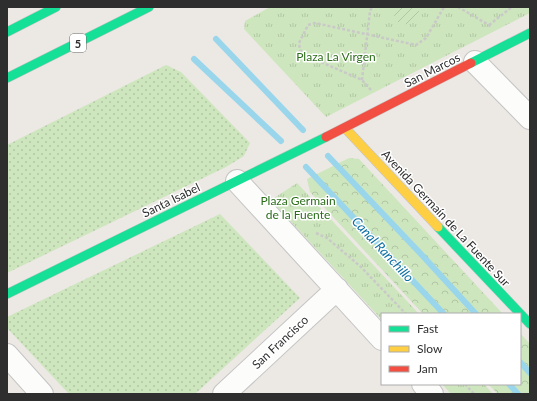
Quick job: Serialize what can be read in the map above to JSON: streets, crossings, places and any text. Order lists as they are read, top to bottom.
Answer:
{
  "streets": {
    "main road": [
      "5",
      "San Marcos",
      "Santa Isabel",
      "Avenida Germaín de La Fuente Sur"
    ],
    "street": ["San Francisco"]
  },
  "crossings": [
    ["San Marcos", "Santa Isabel"],
    ["San Marcos", "Avenida Germaín de La Fuente Sur"],
    ["Santa Isabel", "Avenida Germaín de La Fuente Sur"]
  ],
  "water": ["Canal Ranchillo"],
  "parks": ["Plaza La Virgen", "Plaza Germain de la Fuente"],
  "legend": ["Fast", "Slow", "Jam"]
}
